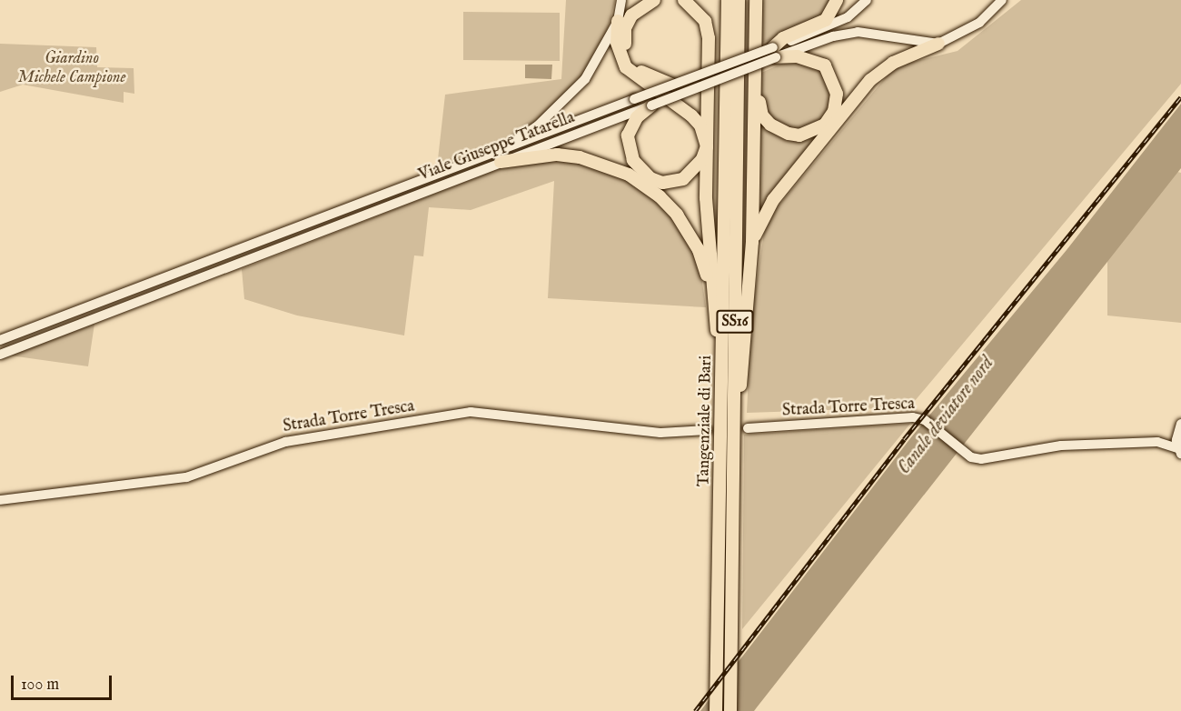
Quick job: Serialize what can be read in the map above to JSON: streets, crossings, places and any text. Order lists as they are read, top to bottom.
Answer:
{
  "streets": {
    "highway": ["SS16", "Tangenziale di Bari"],
    "main road": ["Viale Giuseppe Tatarella", "Strada Torre Tresca"]
  },
  "crossings": [
    ["SS16", "Tangenziale di Bari"]
  ],
  "water": ["Canale deviatore nord"],
  "parks": ["Giardino Michele Campione"],
  "scale_bar": "100 m"
}
